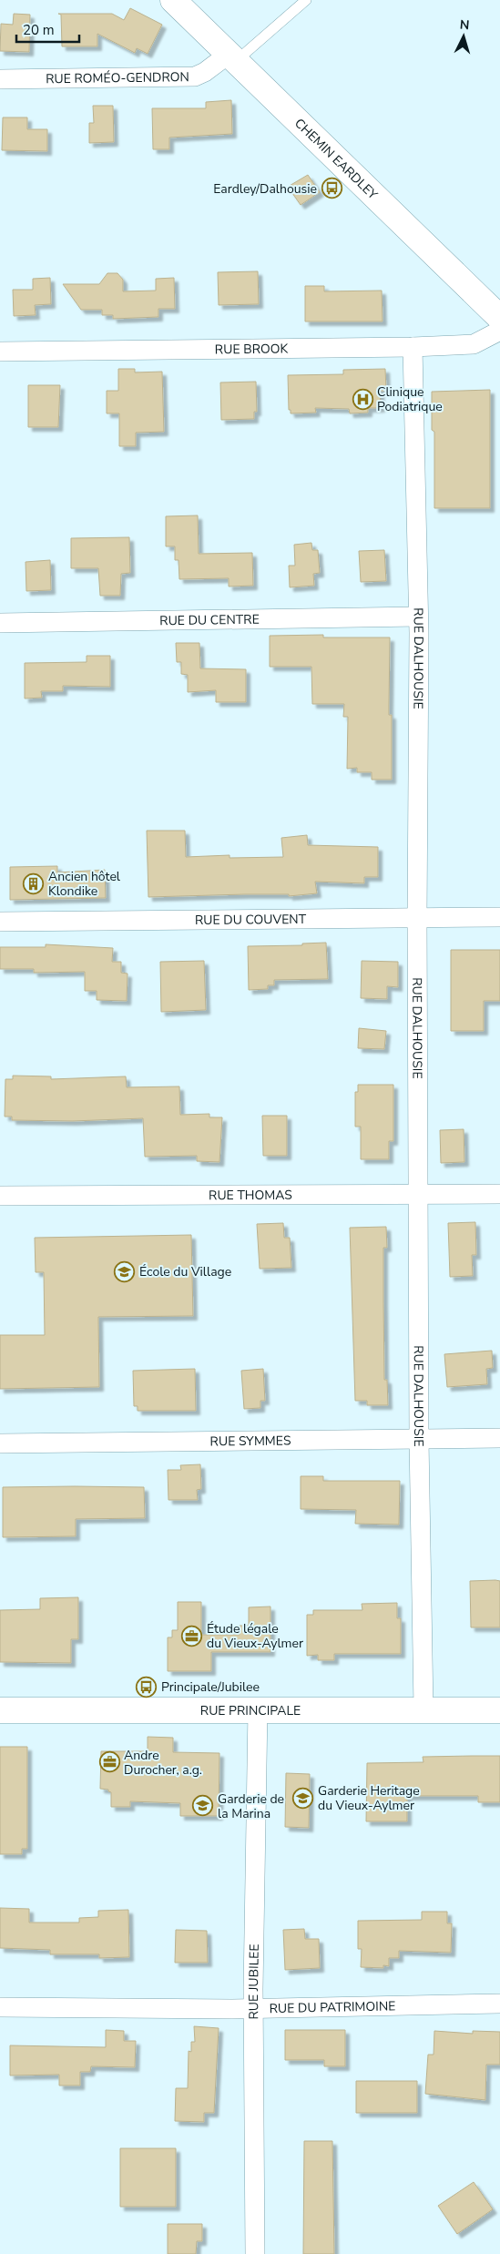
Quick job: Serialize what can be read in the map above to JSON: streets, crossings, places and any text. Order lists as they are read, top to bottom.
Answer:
{
  "streets": {
    "street": [
      "RUE ROMÉO-GENDRON",
      "CHEMIN EARDLEY",
      "RUE BROOK",
      "RUE DU CENTRE",
      "RUE DALHOUSIE",
      "RUE DU COUVENT",
      "RUE THOMAS",
      "RUE SYMMES",
      "RUE PRINCIPALE",
      "RUE JUBILEE",
      "RUE DU PATRIMOINE"
    ]
  },
  "crossings": [
    ["RUE ROMÉO-GENDRON", "CHEMIN EARDLEY"],
    ["RUE BROOK", "RUE DALHOUSIE"],
    ["RUE DU CENTRE", "RUE DALHOUSIE"],
    ["RUE DALHOUSIE", "RUE DU COUVENT"],
    ["RUE DALHOUSIE", "RUE THOMAS"],
    ["RUE DALHOUSIE", "RUE SYMMES"],
    ["RUE DALHOUSIE", "RUE PRINCIPALE"],
    ["RUE PRINCIPALE", "RUE JUBILEE"],
    ["RUE JUBILEE", "RUE DU PATRIMOINE"]
  ],
  "places": {
    "bus stop": ["Eardley/Dalhousie", "Principale/Jubilee"],
    "hospital": ["Clinique Podiatrique"],
    "building": ["Ancien hôtel Klondike"],
    "school or university": ["École du Village", "Garderie Heritage du Vieux-Aylmer", "Garderie de la Marina"],
    "office": ["Étude légale du Vieux-Aylmer", "Andre Durocher, a.g."]
  },
  "scale_bar": "20 m",
  "north": "top"
}
